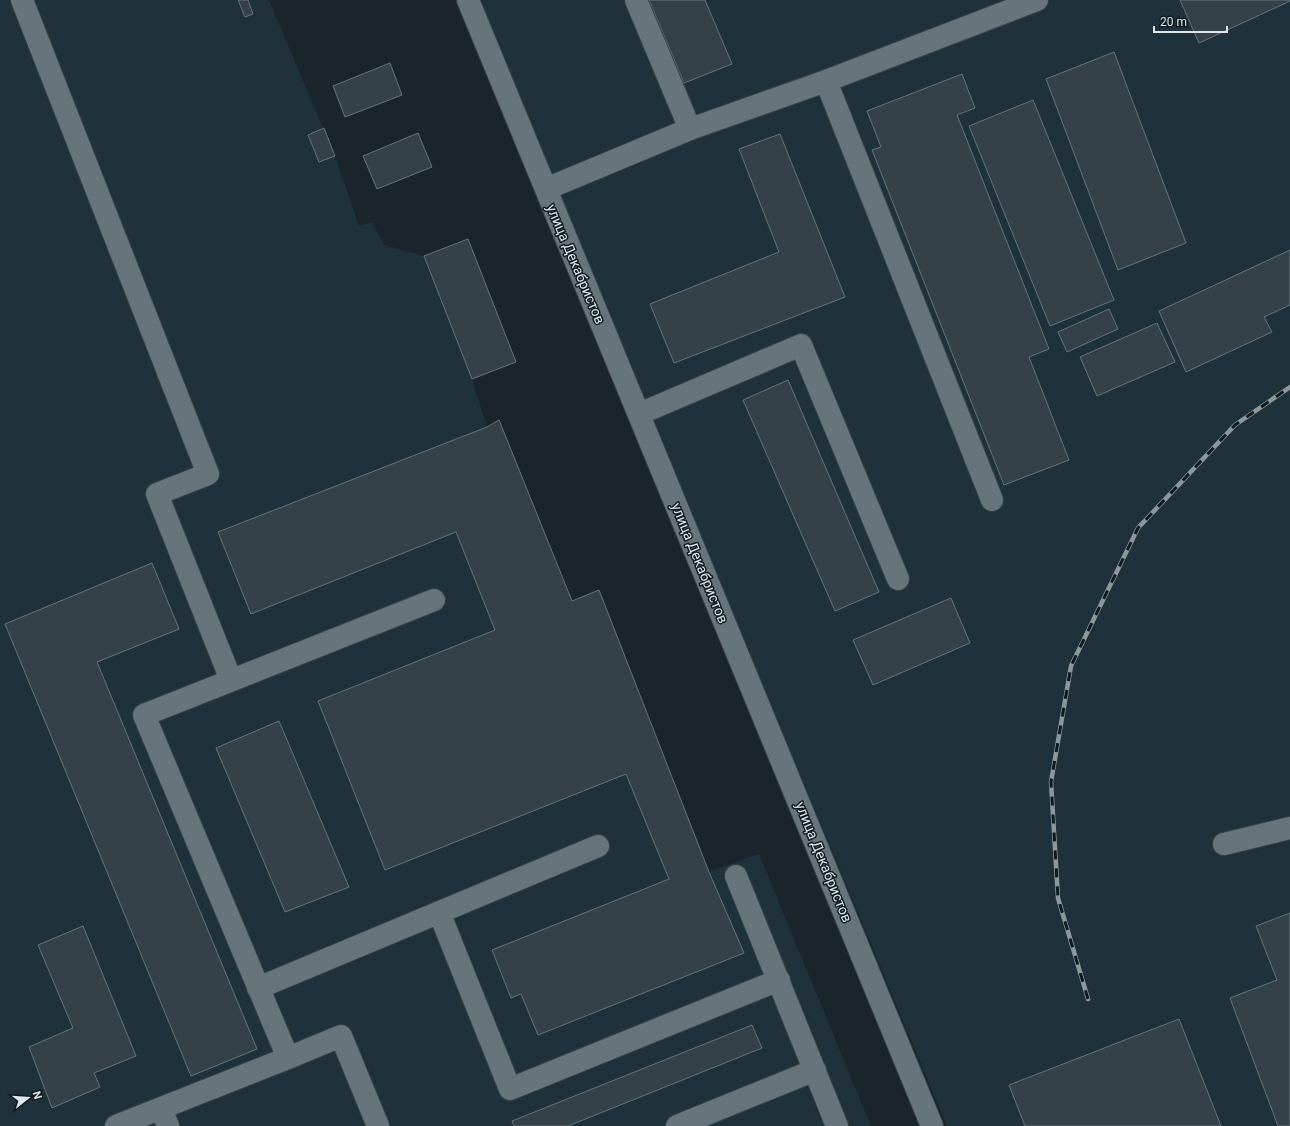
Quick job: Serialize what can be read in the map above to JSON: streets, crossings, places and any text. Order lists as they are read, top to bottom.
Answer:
{
  "streets": {
    "street": ["улица Декабристов"]
  },
  "scale_bar": "20 m",
  "north": "right"
}
